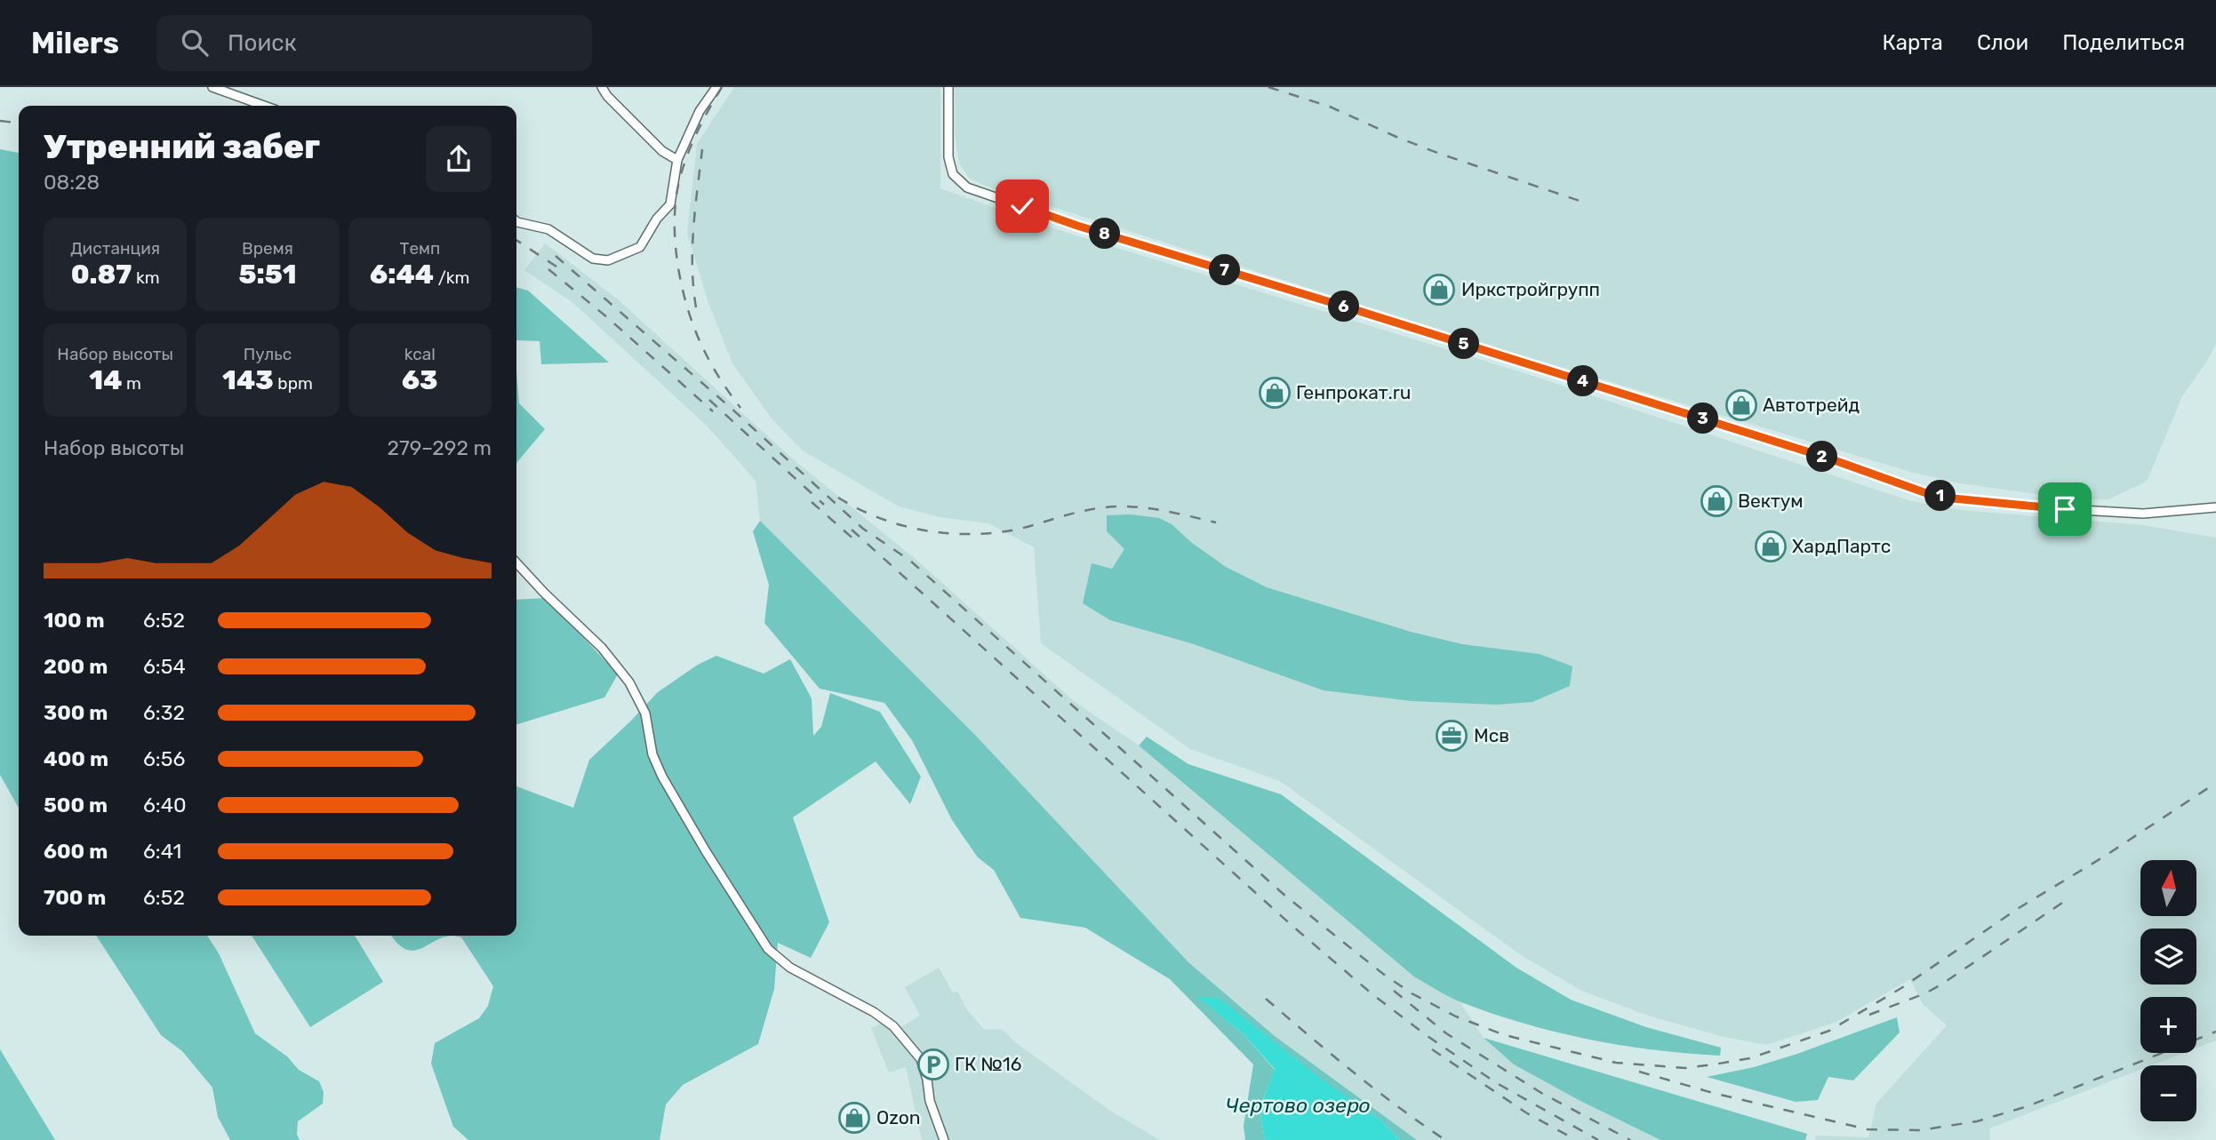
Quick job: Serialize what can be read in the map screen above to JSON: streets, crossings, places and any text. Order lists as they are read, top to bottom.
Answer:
{
  "water": ["Чертово озеро"],
  "places": {
    "shop": [
      "Иркстройгрупп",
      "Генпрокат.ru",
      "Автотрейд",
      "Вектум",
      "ХардПартс",
      "Ozon"
    ],
    "office": ["Мсв"],
    "parking": ["ГК №16"]
  },
  "north": "top",
  "page": {
    "header": "Milers",
    "search": "Поиск",
    "nav": ["Карта", "Слои", "Поделиться"],
    "heading": ["Утренний забег", "08:28"],
    "stats": [
      ["Дистанция", "0.87 km"],
      ["Время", "5:51"],
      ["Темп", "6:44 /km"],
      ["Набор высоты", "14 m"],
      ["Пульс", "143 bpm"],
      ["kcal", "63"]
    ],
    "pins": [
      "8",
      "7",
      "6",
      "5",
      "4",
      "3",
      "2",
      "1"
    ],
    "chart": ["Набор высоты", "279–292 m"],
    "list": [
      {
        "name": "100 m",
        "note": "6:52"
      },
      {
        "name": "200 m",
        "note": "6:54"
      },
      {
        "name": "300 m",
        "note": "6:32"
      },
      {
        "name": "400 m",
        "note": "6:56"
      },
      {
        "name": "500 m",
        "note": "6:40"
      },
      {
        "name": "600 m",
        "note": "6:41"
      },
      {
        "name": "700 m",
        "note": "6:52"
      }
    ],
    "map_buttons": ["+", "−"]
  }
}
